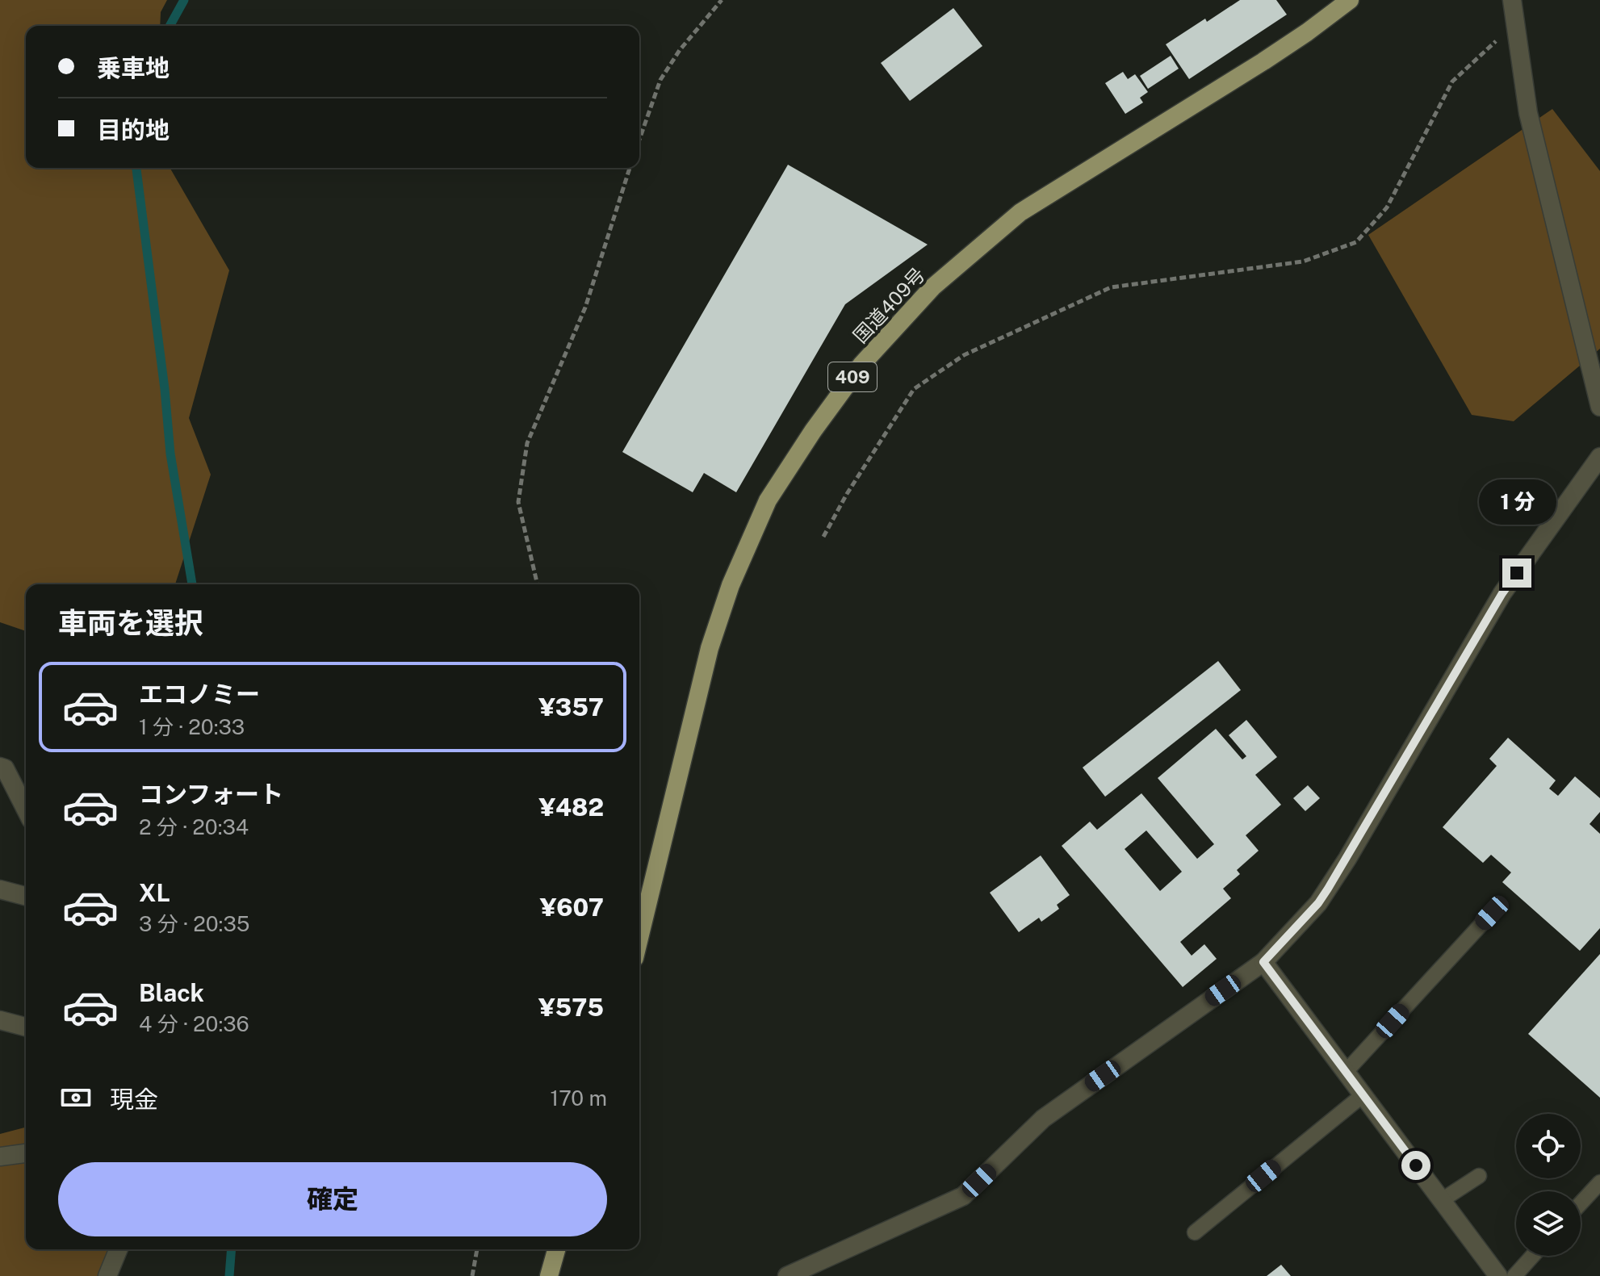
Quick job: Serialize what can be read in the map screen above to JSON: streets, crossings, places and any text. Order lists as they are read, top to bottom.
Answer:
{
  "streets": {
    "highway": ["国道409号", "409"]
  },
  "page": {
    "banner": ["乗車地", "目的地"],
    "bubble": "1 分",
    "heading": "車両を選択",
    "list": [
      {
        "name": "エコノミー",
        "note": "1 分 · 20:33",
        "value": "¥357"
      },
      {
        "name": "コンフォート",
        "note": "2 分 · 20:34",
        "value": "¥482"
      },
      {
        "name": "XL",
        "note": "3 分 · 20:35",
        "value": "¥607"
      },
      {
        "name": "Black",
        "note": "4 分 · 20:36",
        "value": "¥575"
      }
    ],
    "pay": ["現金", "170 m"],
    "buttons": "確定"
  }
}
